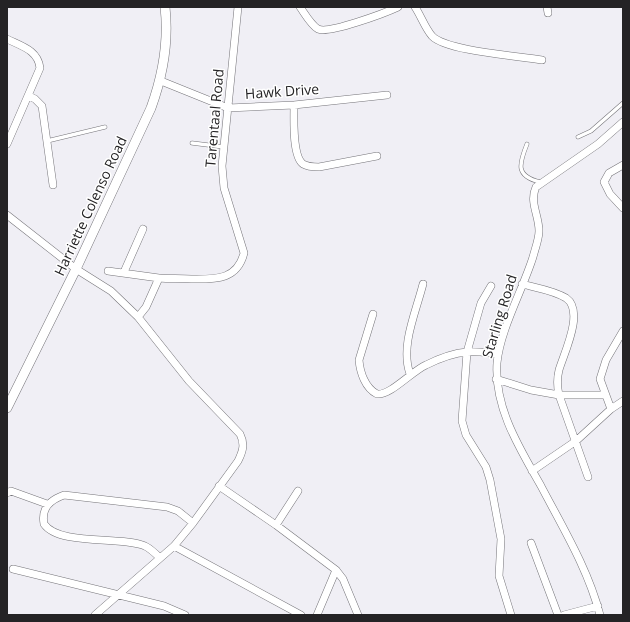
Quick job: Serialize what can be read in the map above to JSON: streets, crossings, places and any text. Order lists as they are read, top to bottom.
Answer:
{
  "streets": {
    "street": [
      "Hawk Drive",
      "Tarentaal Road",
      "Harriette Colenso Road",
      "Starling Road"
    ]
  },
  "crossings": [
    ["Hawk Drive", "Tarentaal Road"],
    ["Hawk Drive", "Harriette Colenso Road"]
  ]
}
